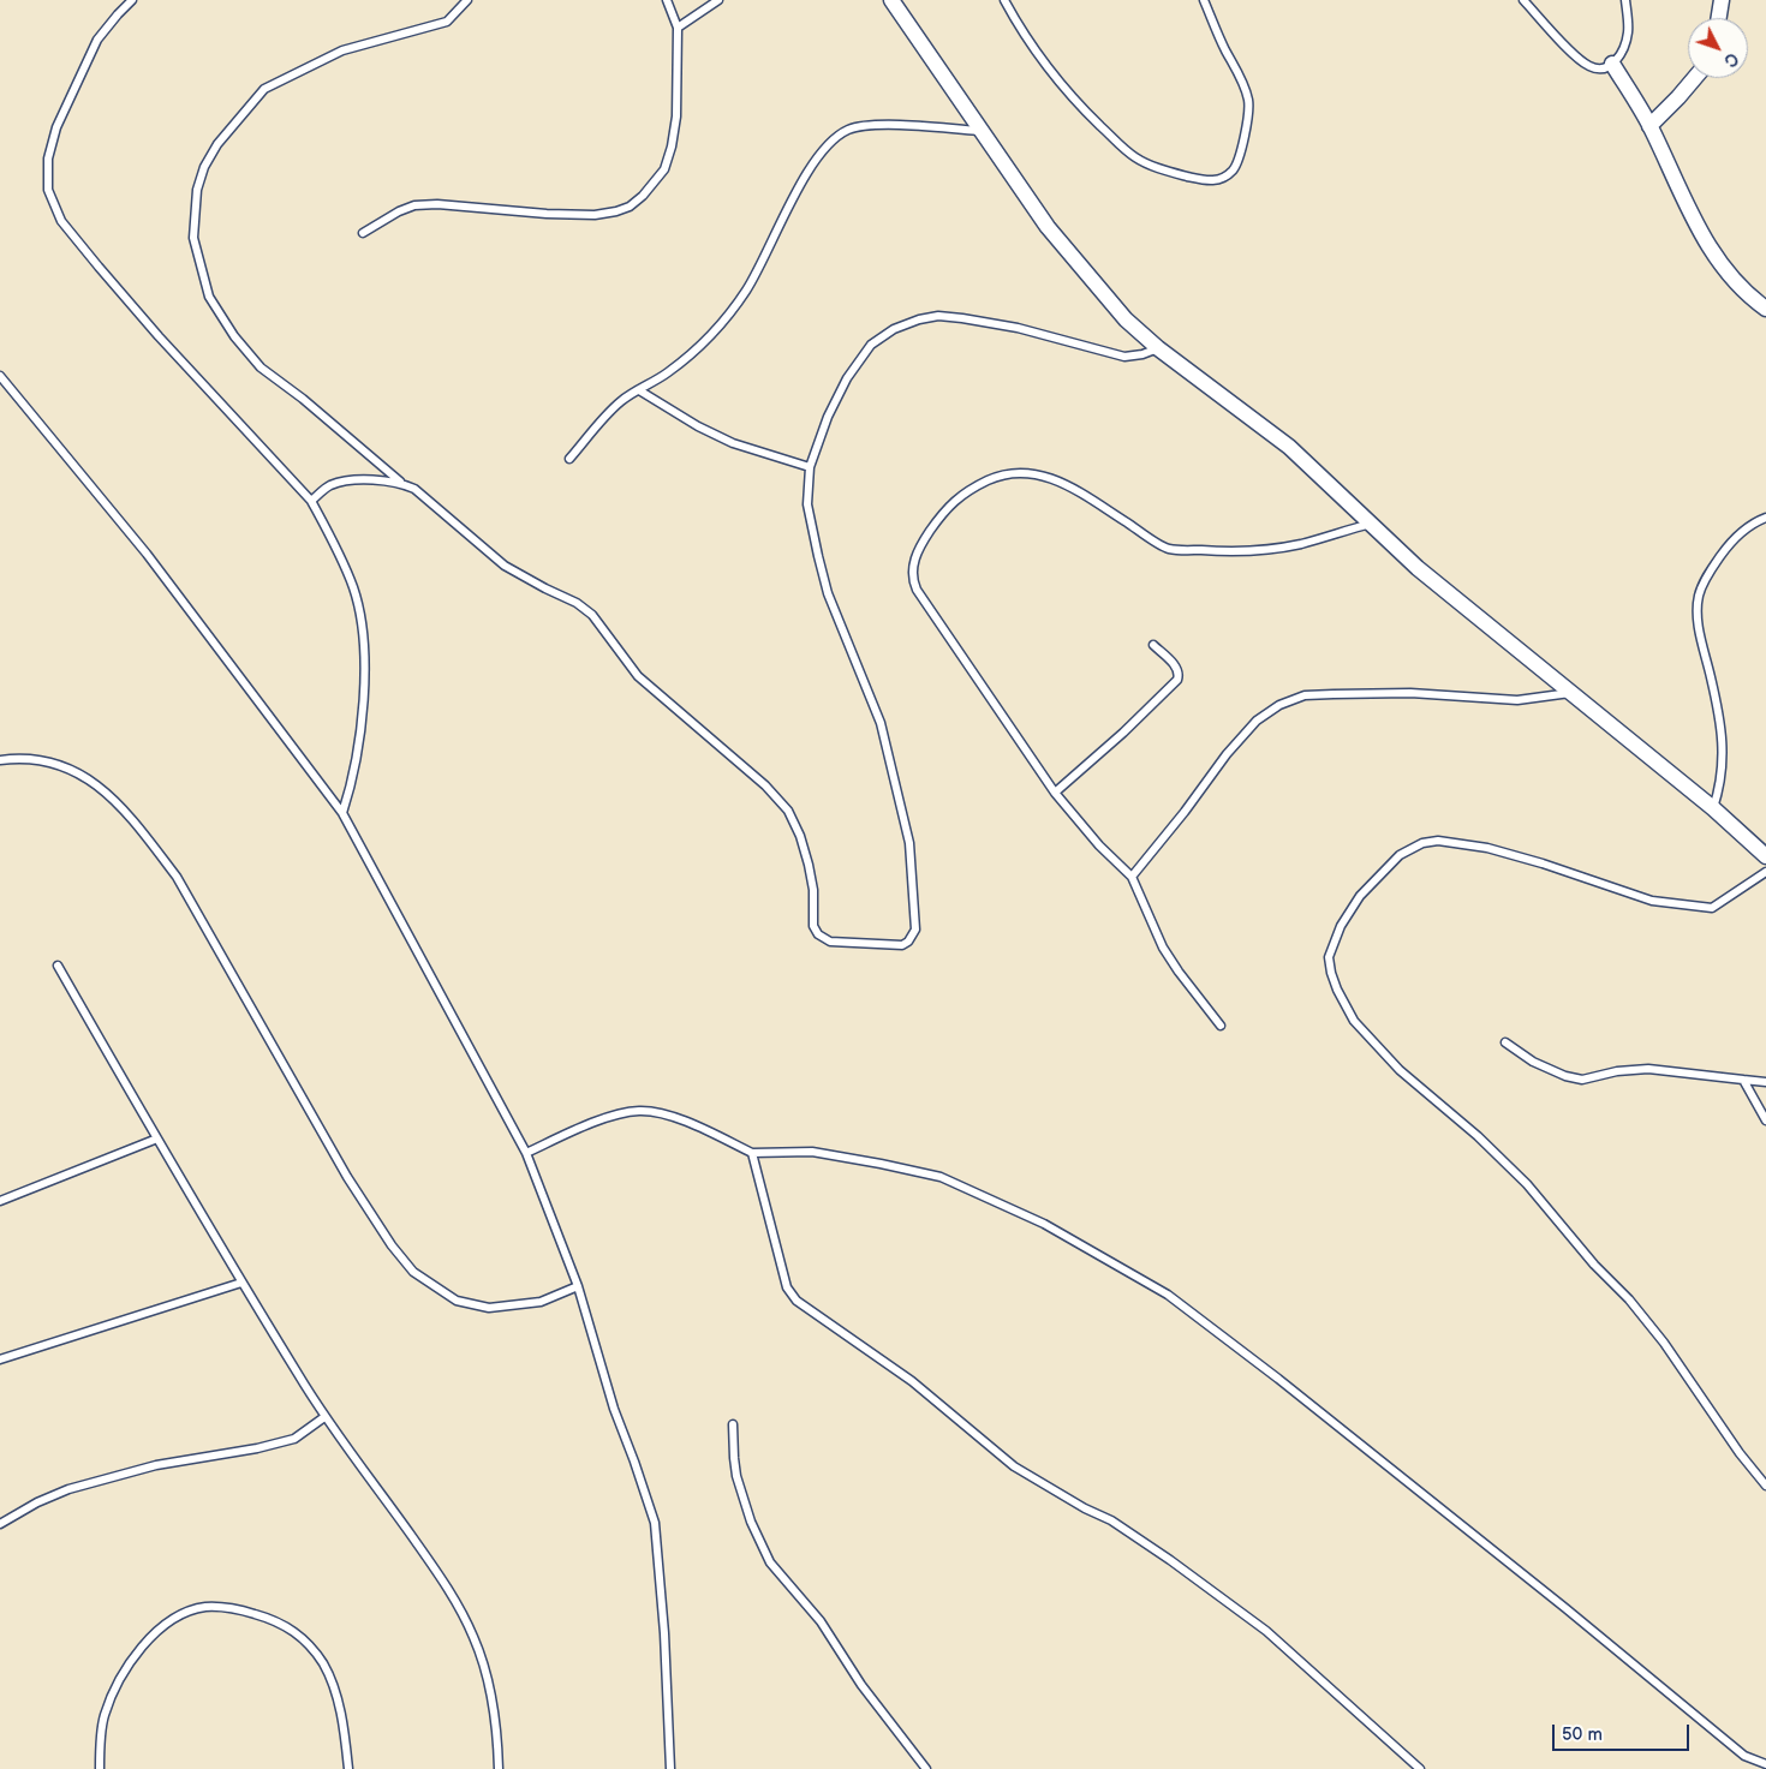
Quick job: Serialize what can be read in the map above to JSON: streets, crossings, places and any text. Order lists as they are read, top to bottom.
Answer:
{
  "scale_bar": "50 m",
  "north": "bottom right"
}
